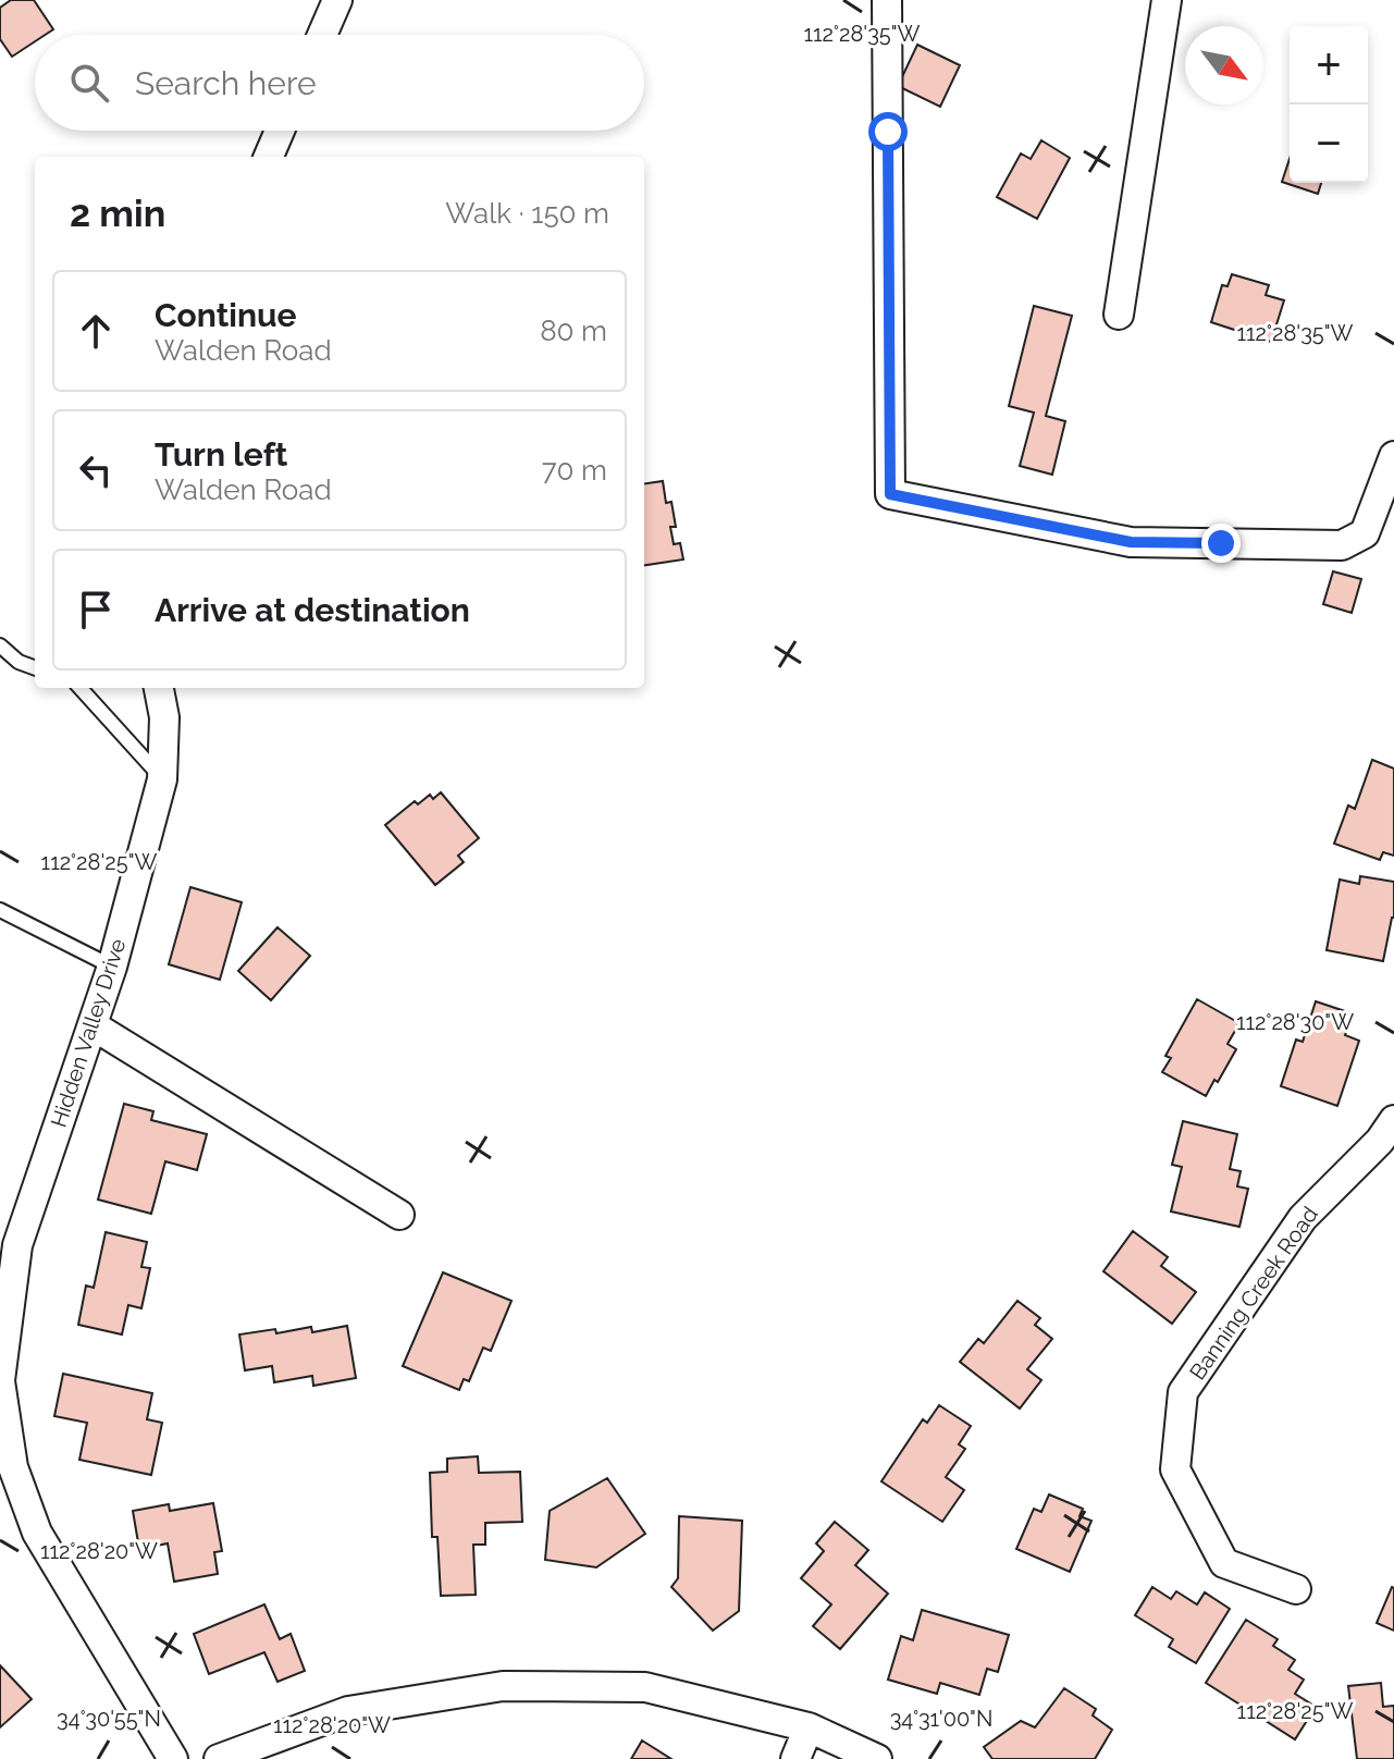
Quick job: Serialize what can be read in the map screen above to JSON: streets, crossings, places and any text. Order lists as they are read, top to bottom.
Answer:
{
  "streets": {
    "street": ["Hidden Valley Drive", "Banning Creek Road"]
  },
  "north": "bottom right",
  "page": {
    "map_buttons": ["+", "−"],
    "search": "Search here",
    "heading": ["2 min", "Walk · 150 m"],
    "list": [
      ["Continue", "Walden Road", "80 m"],
      ["Turn left", "Walden Road", "70 m"],
      "Arrive at destination"
    ]
  },
  "coordinates": [
    "112°28'35\"W",
    "112°28'25\"W",
    "112°28'30\"W",
    "112°28'20\"W",
    "34°30'55\"N",
    "34°31'00\"N"
  ]
}
